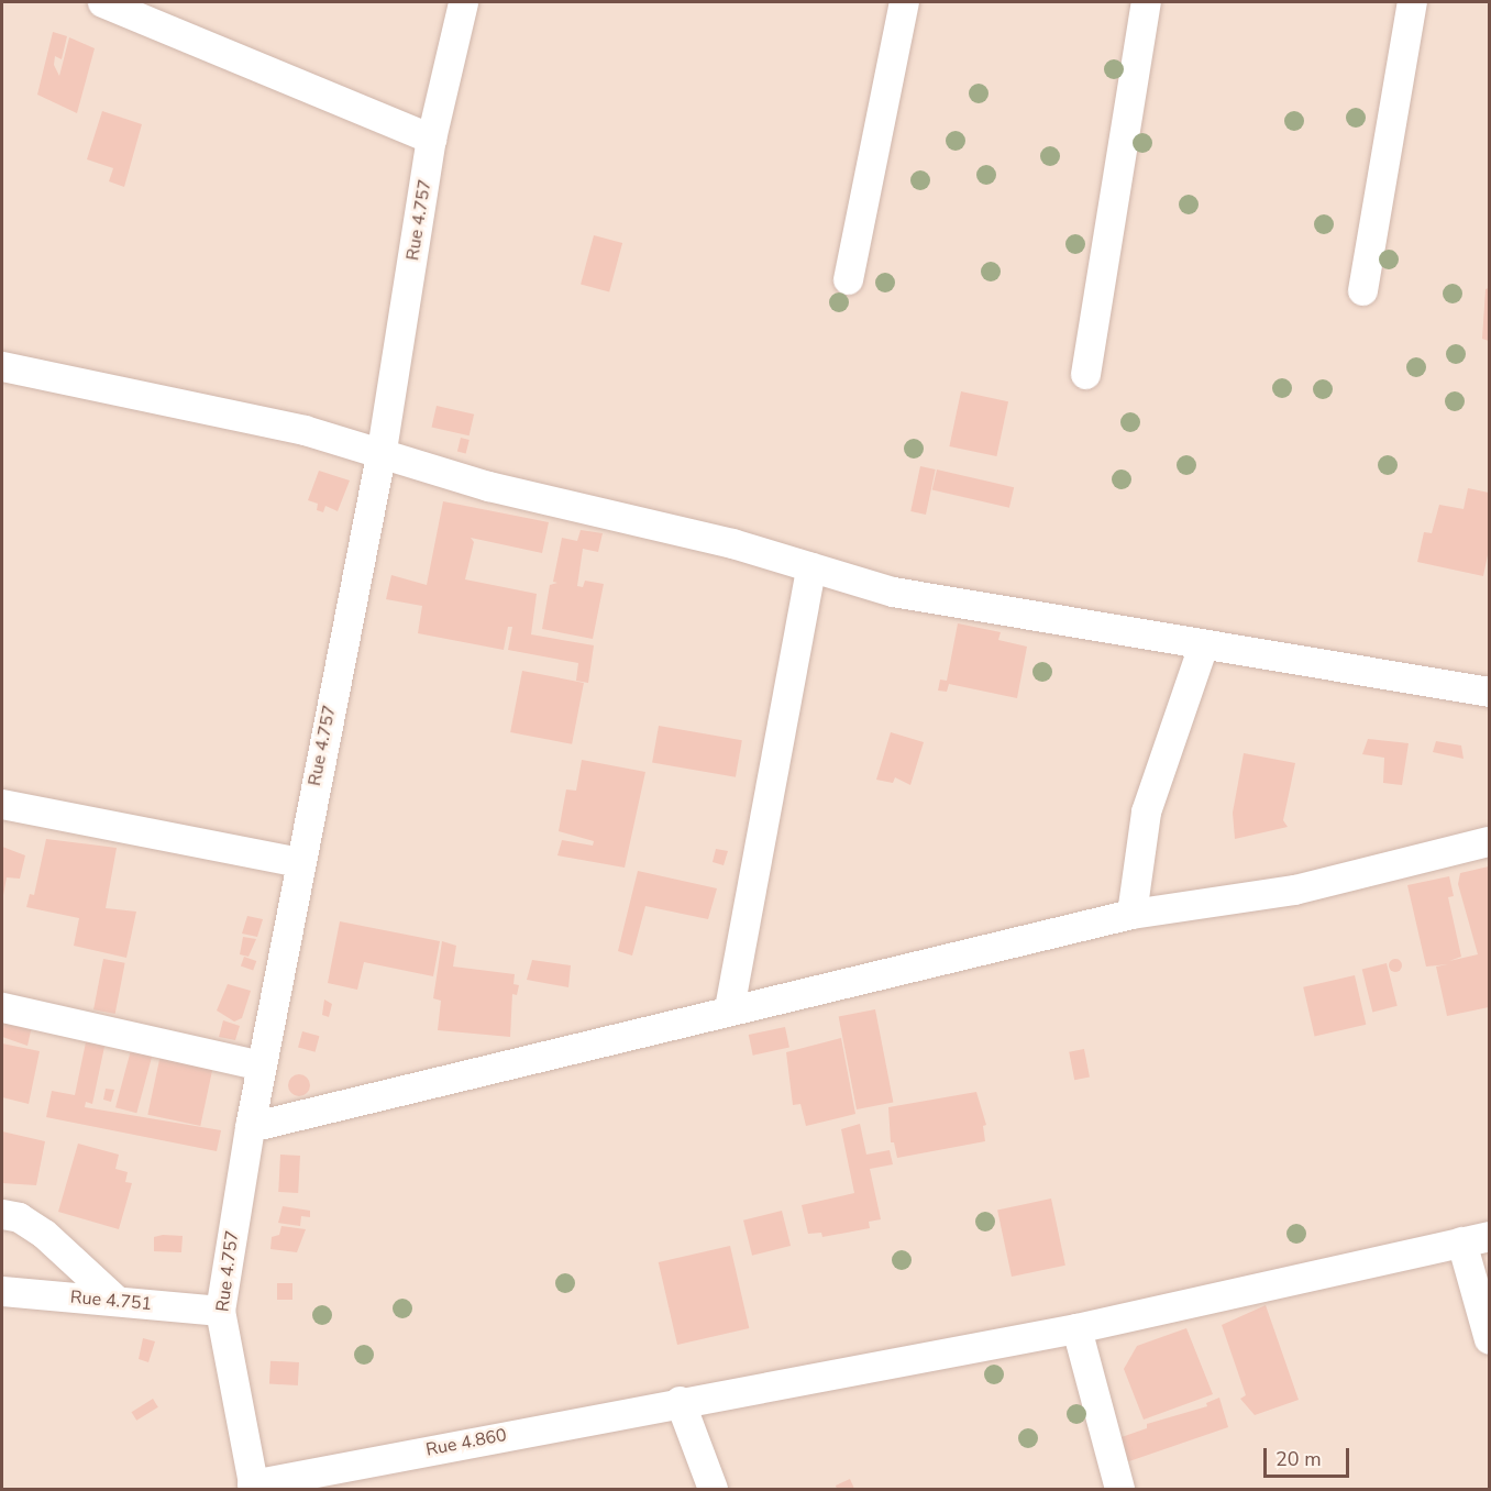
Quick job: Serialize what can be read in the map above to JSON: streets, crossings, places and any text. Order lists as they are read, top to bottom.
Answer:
{
  "streets": {
    "street": ["Rue 4.757", "Rue 4.751", "Rue 4.860"]
  },
  "crossings": [
    ["Rue 4.757", "Rue 4.751"],
    ["Rue 4.757", "Rue 4.860"]
  ],
  "scale_bar": "20 m"
}
